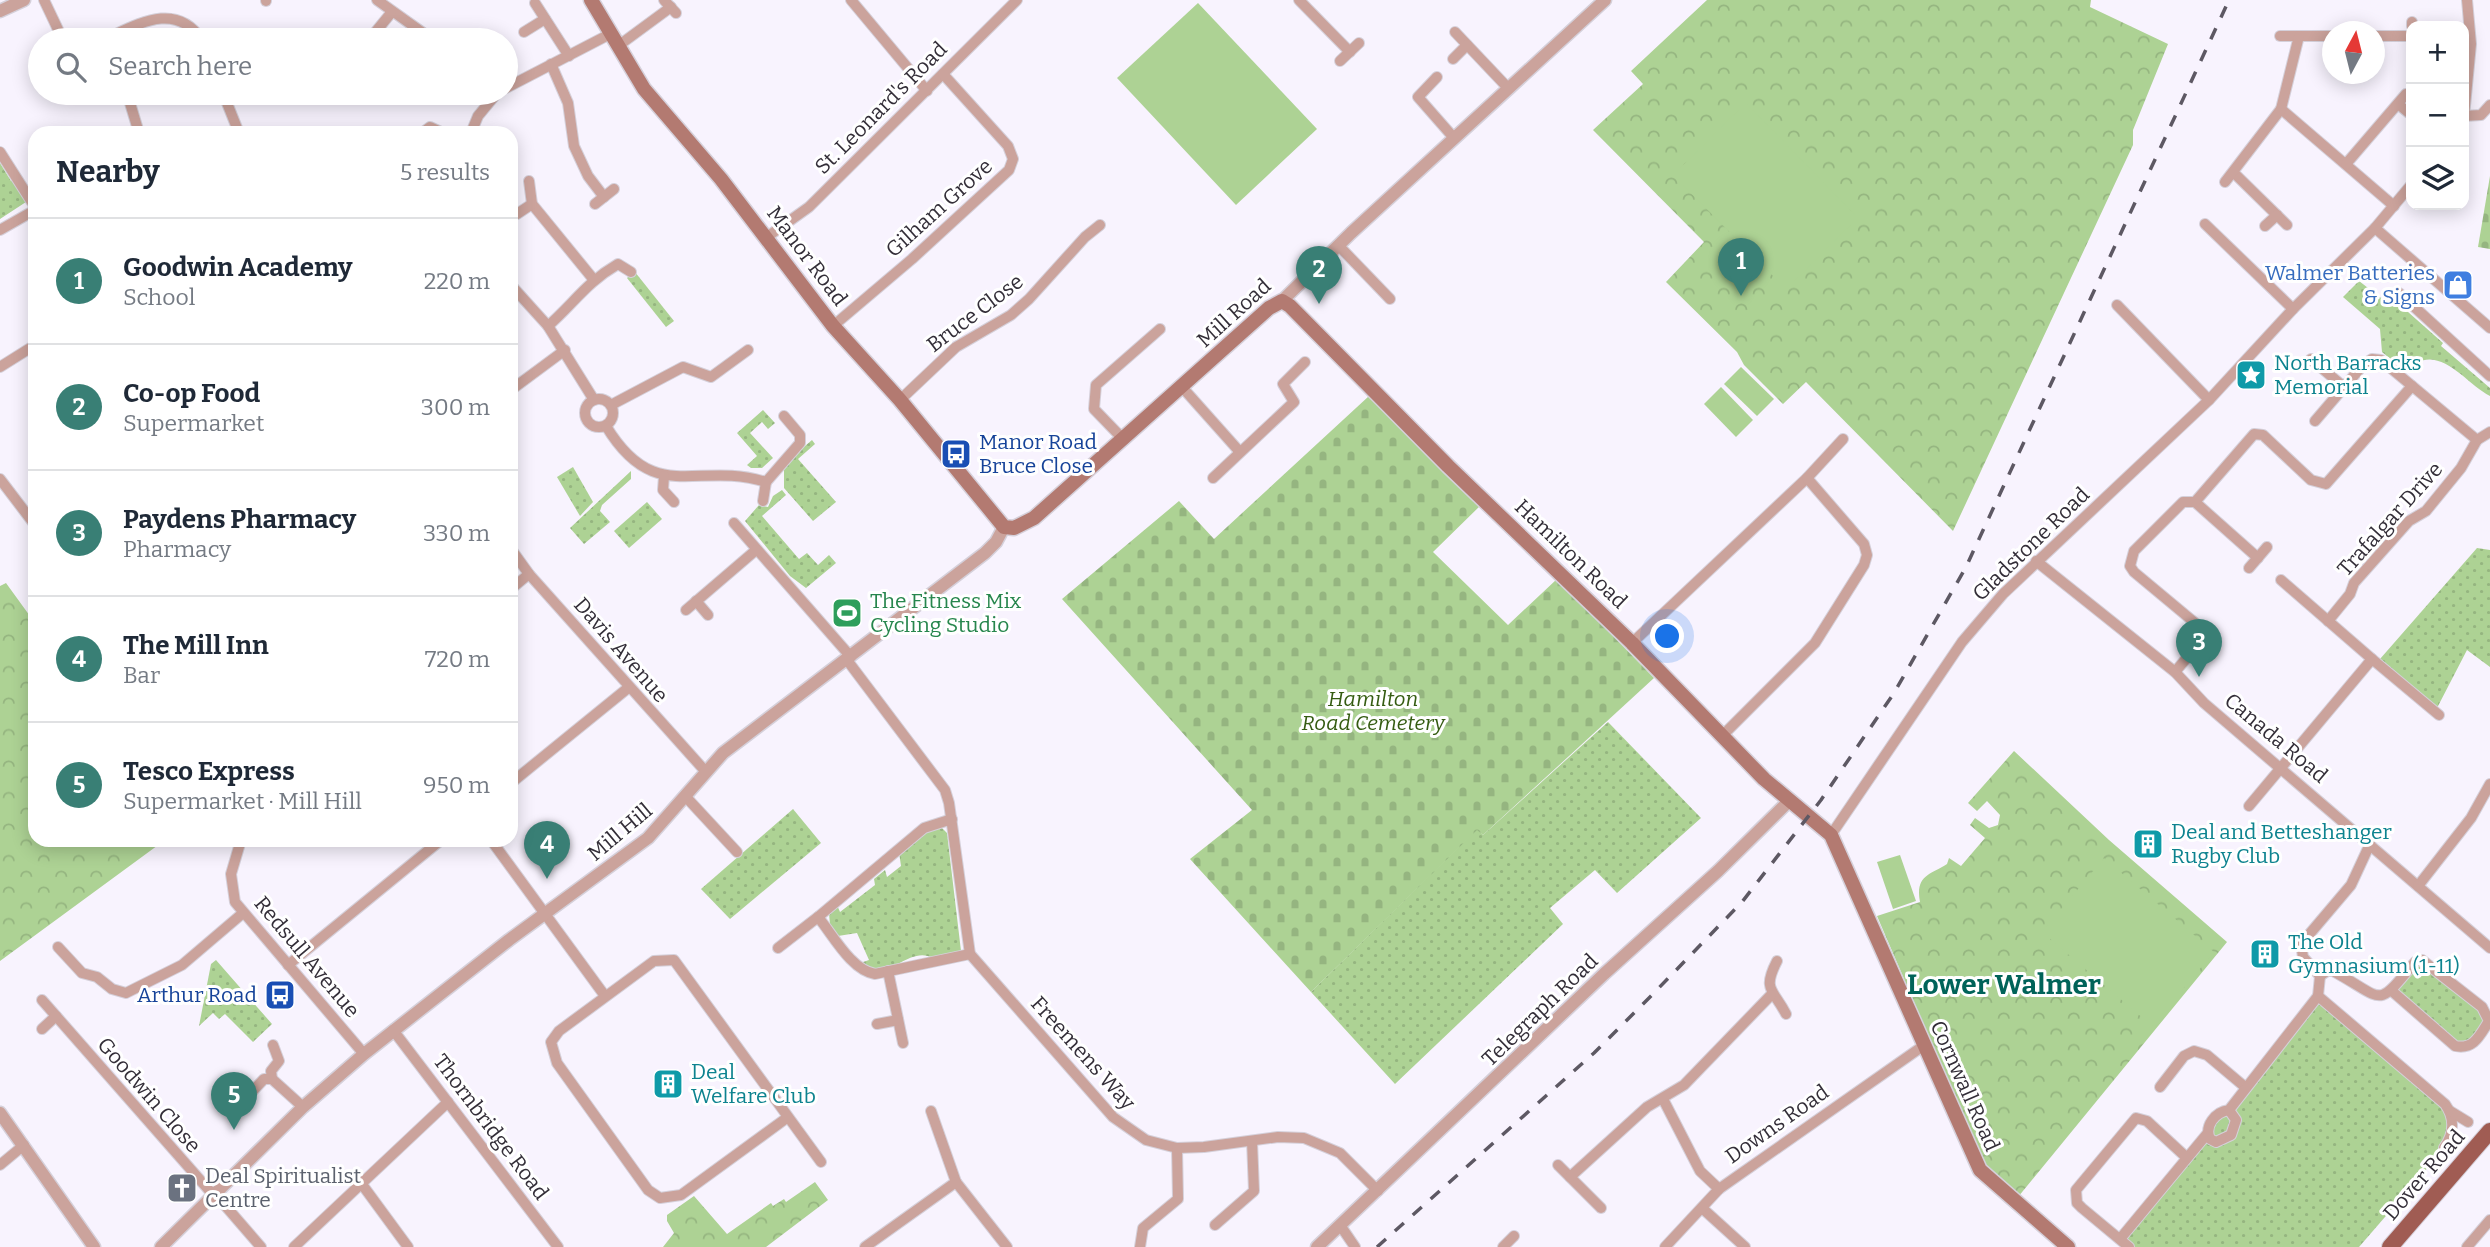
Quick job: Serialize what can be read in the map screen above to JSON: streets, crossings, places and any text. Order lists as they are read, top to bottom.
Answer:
{
  "streets": {
    "main road": [
      "Manor Road",
      "Mill Road",
      "Hamilton Road",
      "Cornwall Road",
      "Dover Road"
    ],
    "street": [
      "St. Leonard's Road",
      "Gilham Grove",
      "Bruce Close",
      "Trafalgar Drive",
      "Gladstone Road",
      "Davis Avenue",
      "Canada Road",
      "Mill Hill",
      "Redsull Avenue",
      "Telegraph Road",
      "Freemens Way",
      "Goodwin Close",
      "Downs Road",
      "Thornbridge Road"
    ]
  },
  "crossings": [
    ["St. Leonard's Road", "Gilham Grove"],
    ["St. Leonard's Road", "Manor Road"],
    ["Gilham Grove", "Manor Road"],
    ["Manor Road", "Bruce Close"],
    ["Manor Road", "Mill Road"],
    ["Manor Road", "Mill Hill"],
    ["Mill Road", "Hamilton Road"],
    ["Mill Road", "Mill Hill"],
    ["Gladstone Road", "Hamilton Road"],
    ["Gladstone Road", "Canada Road"],
    ["Gladstone Road", "Cornwall Road"],
    ["Hamilton Road", "Telegraph Road"],
    ["Hamilton Road", "Cornwall Road"],
    ["Davis Avenue", "Mill Hill"],
    ["Mill Hill", "Redsull Avenue"],
    ["Mill Hill", "Goodwin Close"],
    ["Mill Hill", "Thornbridge Road"],
    ["Telegraph Road", "Freemens Way"],
    ["Cornwall Road", "Downs Road"]
  ],
  "districts": ["Lower Walmer"],
  "parks": ["Hamilton Road Cemetery"],
  "places": {
    "shop": ["Walmer Batteries & Signs"],
    "place": ["North Barracks Memorial"],
    "bus stop": ["Manor Road Bruce Close", "Arthur Road"],
    "sports": ["The Fitness Mix Cycling Studio"],
    "building": ["Deal and Betteshanger Rugby Club", "The Old Gymnasium (1-11)", "Deal Welfare Club"],
    "church": ["Deal Spiritualist Centre"]
  },
  "north": "top",
  "page": {
    "map_buttons": ["+", "−"],
    "search": "Search here",
    "heading": ["Nearby", "5 results"],
    "list": [
      {
        "mark": "1",
        "name": "Goodwin Academy",
        "note": "School",
        "value": "220 m"
      },
      {
        "mark": "2",
        "name": "Co-op Food",
        "note": "Supermarket",
        "value": "300 m"
      },
      {
        "mark": "3",
        "name": "Paydens Pharmacy",
        "note": "Pharmacy",
        "value": "330 m"
      },
      {
        "mark": "4",
        "name": "The Mill Inn",
        "note": "Bar",
        "value": "720 m"
      },
      {
        "mark": "5",
        "name": "Tesco Express",
        "note": "Supermarket · Mill Hill",
        "value": "950 m"
      }
    ],
    "pins": [
      "1",
      "2",
      "3",
      "4",
      "5"
    ]
  }
}
